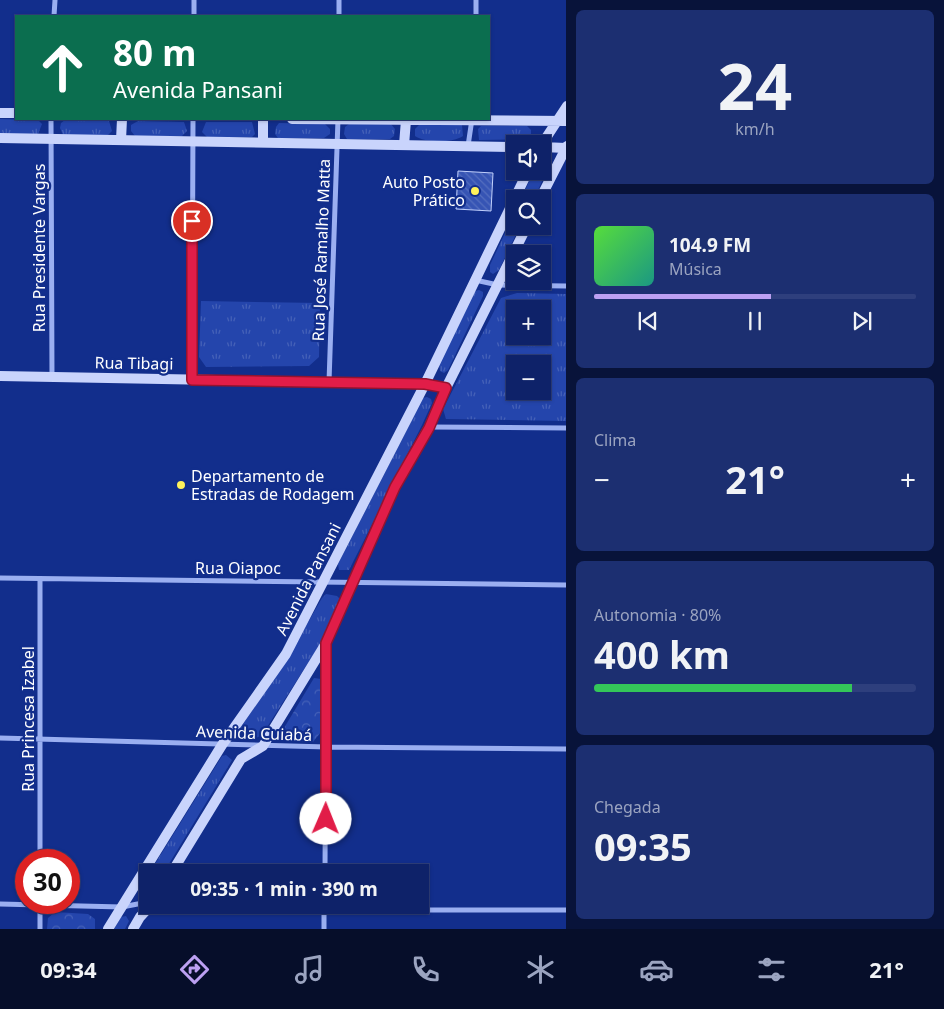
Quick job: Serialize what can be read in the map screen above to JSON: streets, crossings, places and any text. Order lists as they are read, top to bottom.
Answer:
{
  "streets": {
    "main road": ["Rua Tibagi", "Avenida Pansani"],
    "street": [
      "Rua Presidente Vargas",
      "Rua José Ramalho Matta",
      "Rua Oiapoc",
      "Rua Princesa Izabel",
      "Avenida Cuiabá"
    ]
  },
  "crossings": [
    ["Rua Presidente Vargas", "Rua Tibagi"],
    ["Rua José Ramalho Matta", "Rua Tibagi"],
    ["Rua Tibagi", "Avenida Pansani"],
    ["Rua Oiapoc", "Avenida Pansani"],
    ["Rua Oiapoc", "Rua Princesa Izabel"],
    ["Avenida Pansani", "Avenida Cuiabá"],
    ["Rua Princesa Izabel", "Avenida Cuiabá"]
  ],
  "places": ["Auto Posto Prático", "Departamento de Estradas de Rodagem"],
  "page": {
    "tile": [
      ["24", "km/h"],
      "Clima",
      ["Autonomia · 80%", "400 km"],
      ["Chegada", "09:35"]
    ],
    "turn": ["80 m", "Avenida Pansani"],
    "map_buttons": ["+", "−"],
    "song": ["104.9 FM", "Música"],
    "heat": ["−", "21°", "+"],
    "limit": "30",
    "trip": "09:35 · 1 min · 390 m",
    "tabs": ["09:34", "21°"]
  }
}
